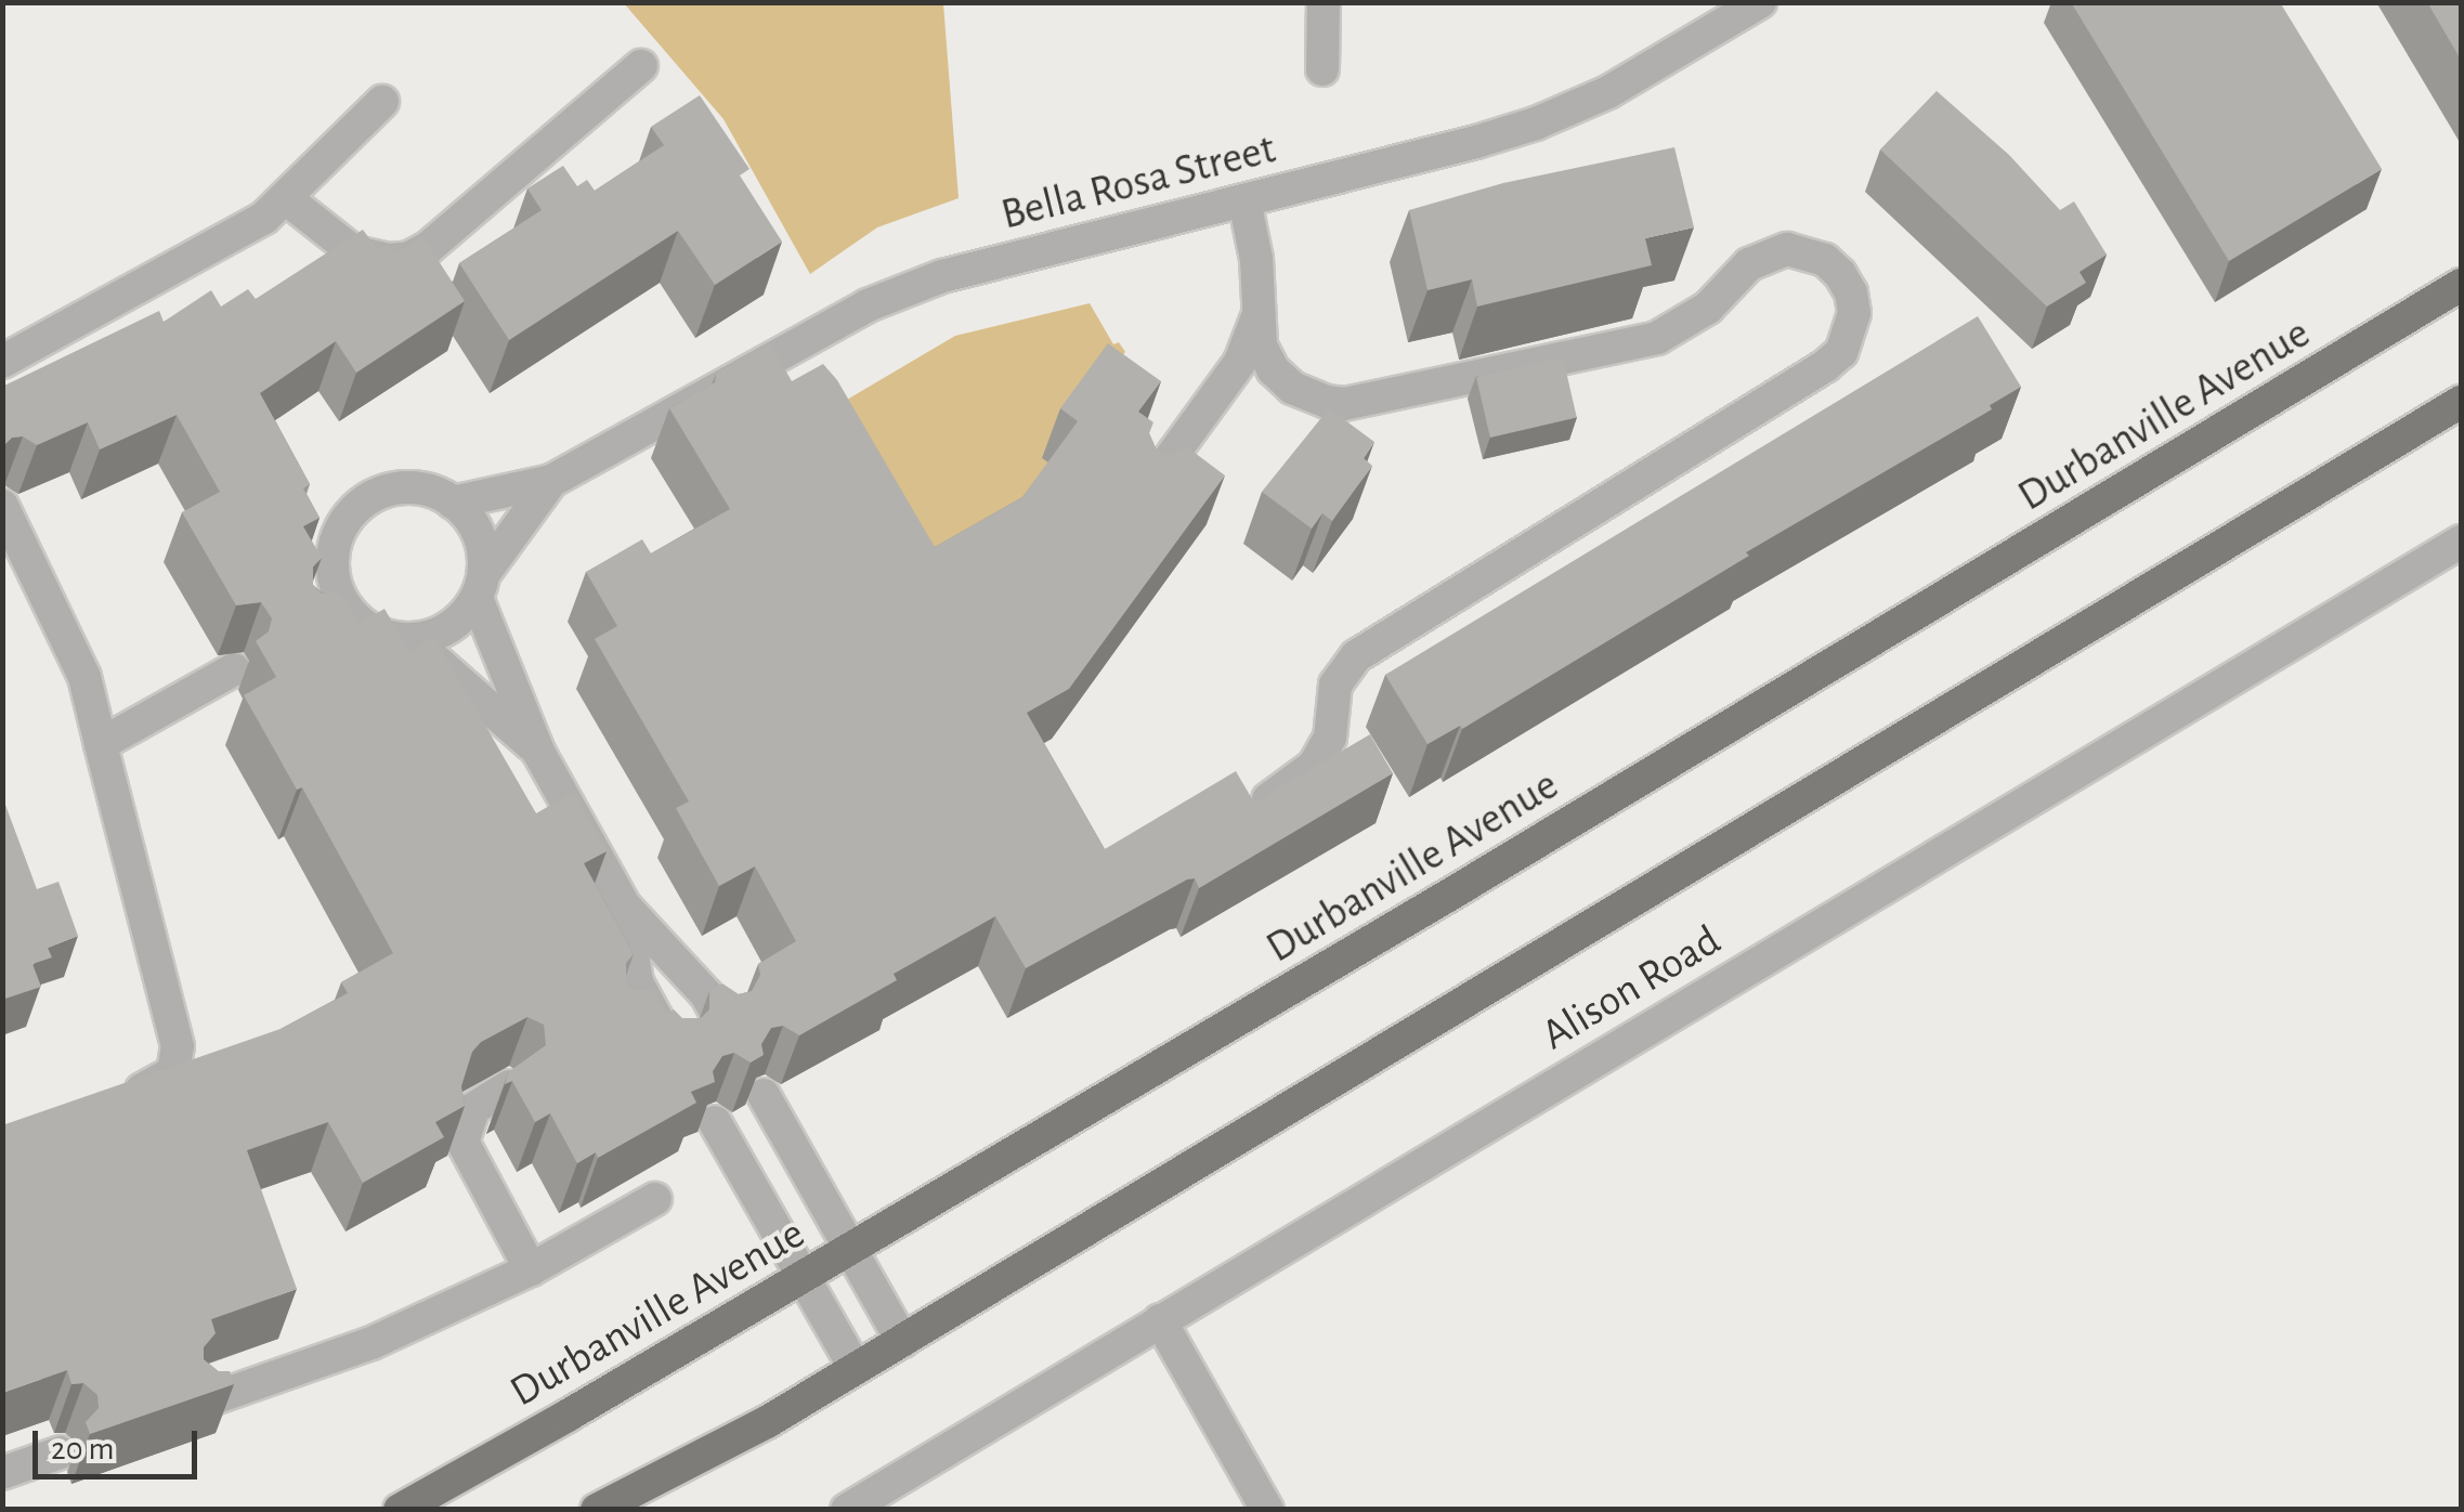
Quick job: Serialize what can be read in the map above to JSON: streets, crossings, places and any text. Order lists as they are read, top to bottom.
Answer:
{
  "streets": {
    "main road": ["Durbanville Avenue"],
    "street": ["Bella Rosa Street", "Alison Road"]
  },
  "scale_bar": "20 m"
}
